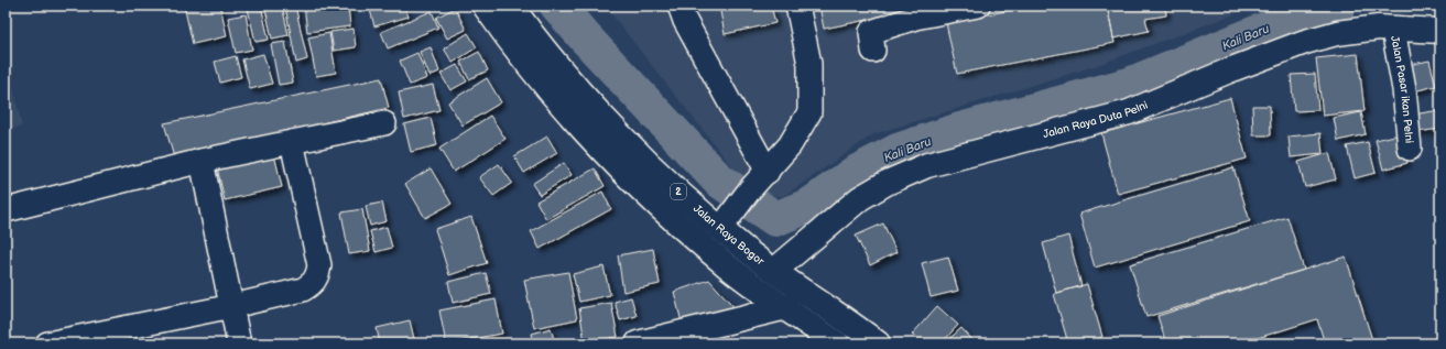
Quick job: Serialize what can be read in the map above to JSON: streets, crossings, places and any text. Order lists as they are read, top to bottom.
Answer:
{
  "streets": {
    "main road": ["Jalan Raya Duta Pelni", "2", "Jalan Raya Bogor"],
    "street": ["Jalan Pasar ikan Pelni"]
  },
  "crossings": [
    ["Jalan Pasar ikan Pelni", "Jalan Raya Duta Pelni"],
    ["Jalan Raya Duta Pelni", "Jalan Raya Bogor"]
  ],
  "water": ["Kali Baru"]
}
